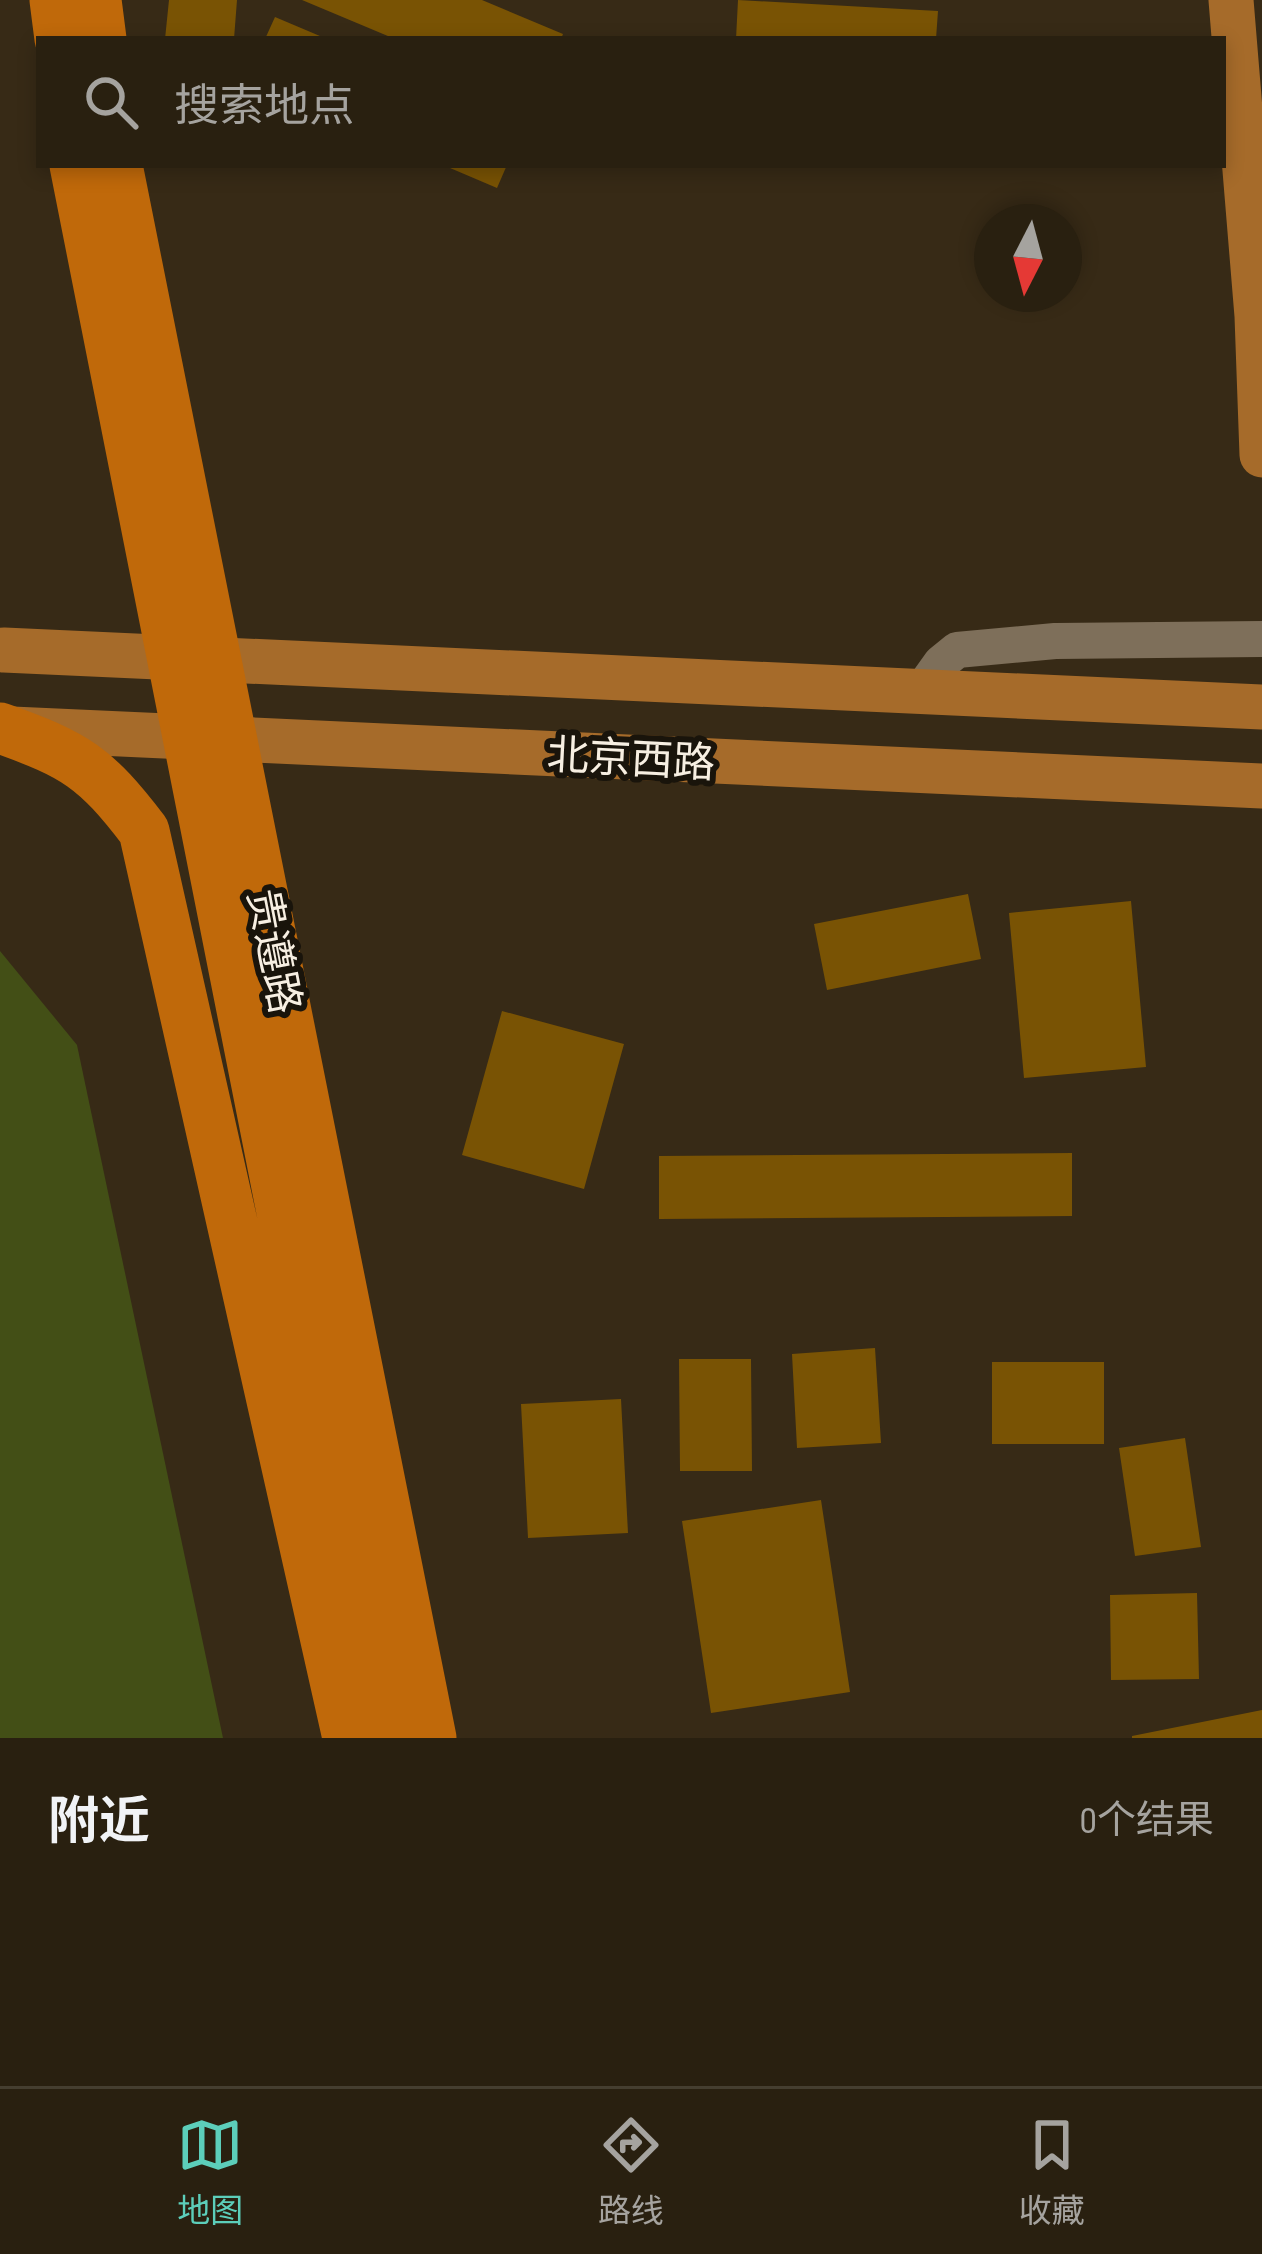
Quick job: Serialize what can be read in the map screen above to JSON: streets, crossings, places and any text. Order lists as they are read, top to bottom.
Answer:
{
  "streets": {
    "highway": ["贵遵路"],
    "main road": ["北京西路"]
  },
  "north": "bottom",
  "page": {
    "search": "搜索地点",
    "heading": ["附近", "0个结果"],
    "nav": ["地图", "路线", "收藏"]
  }
}
